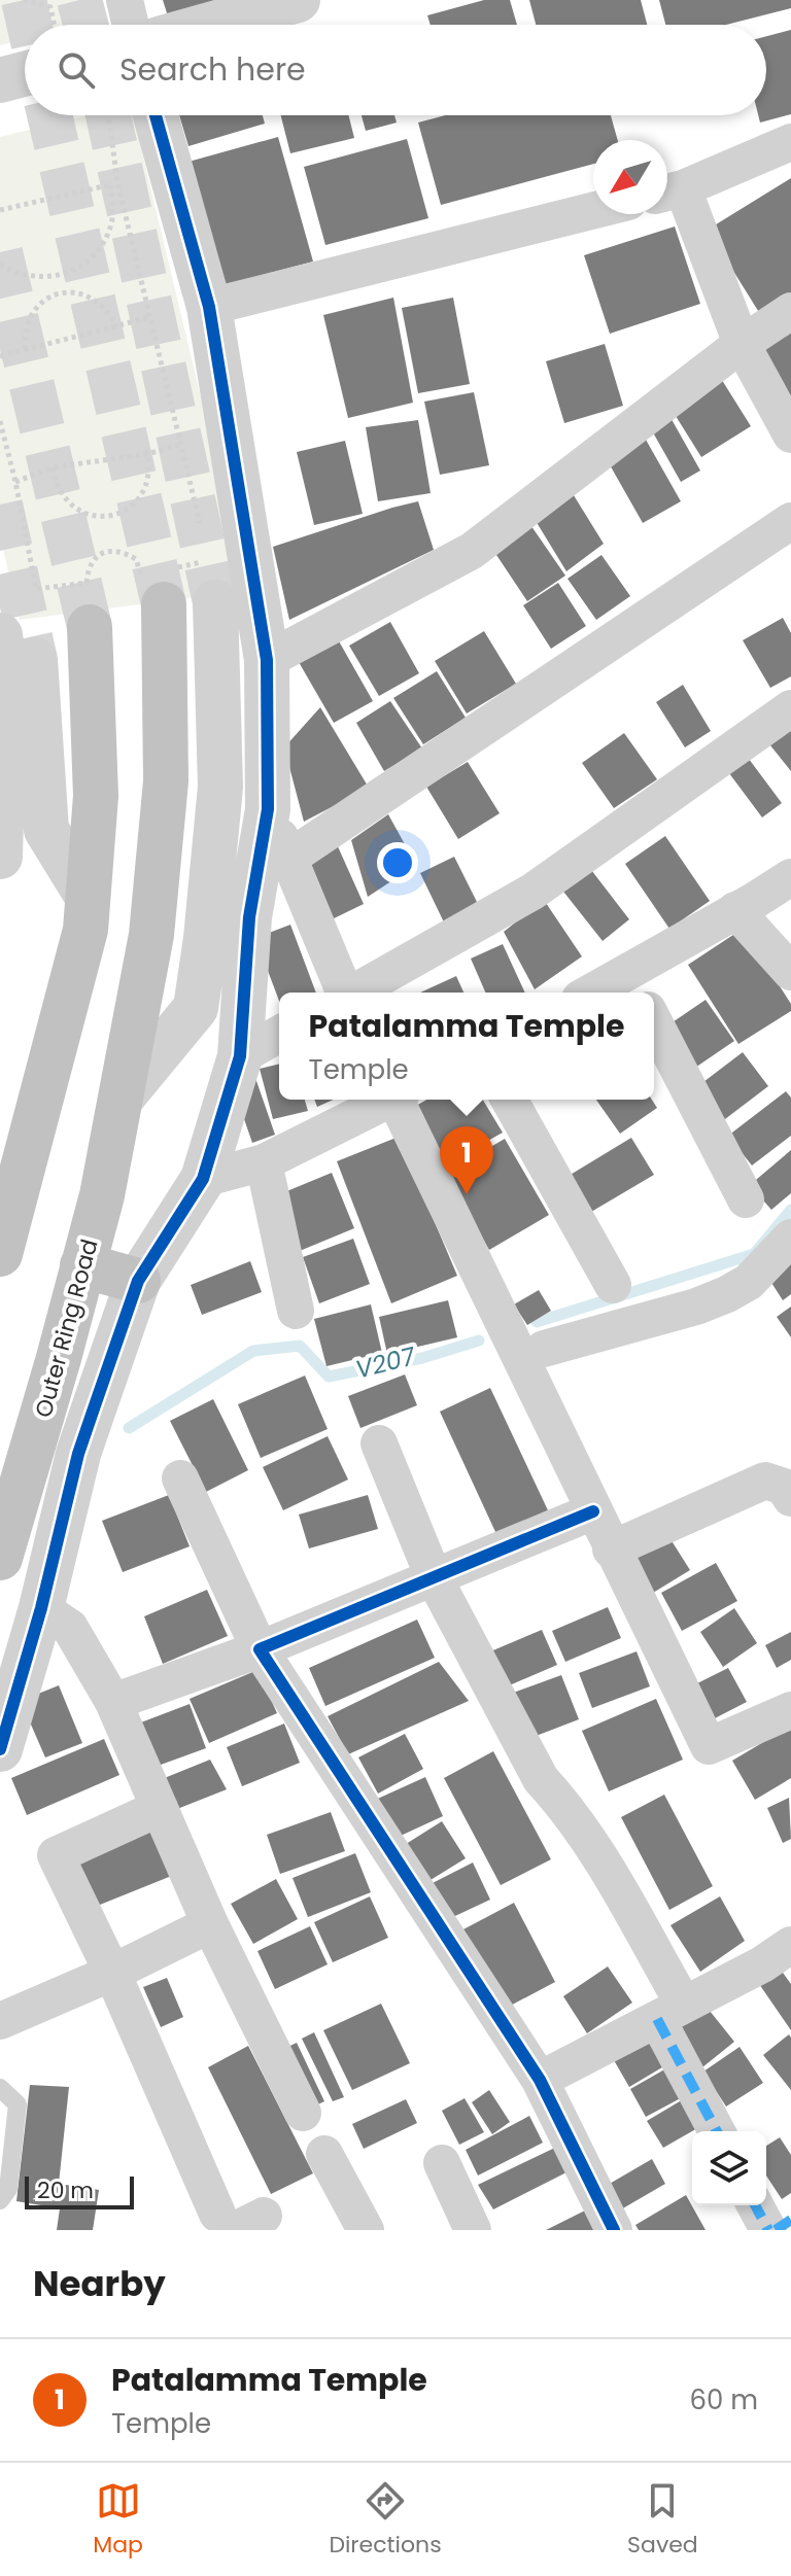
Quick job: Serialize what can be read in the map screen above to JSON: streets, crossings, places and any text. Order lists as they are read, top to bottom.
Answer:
{
  "streets": {
    "highway": ["Outer Ring Road"]
  },
  "water": ["V207"],
  "scale_bar": "20 m",
  "north": "bottom left",
  "page": {
    "search": "Search here",
    "popup": ["Patalamma Temple", "Temple"],
    "pins": "1",
    "scale": "20 m",
    "heading": "Nearby",
    "list": [
      {
        "mark": "1",
        "name": "Patalamma Temple",
        "note": "Temple",
        "value": "60 m"
      }
    ],
    "nav": ["Map", "Directions", "Saved"]
  }
}
